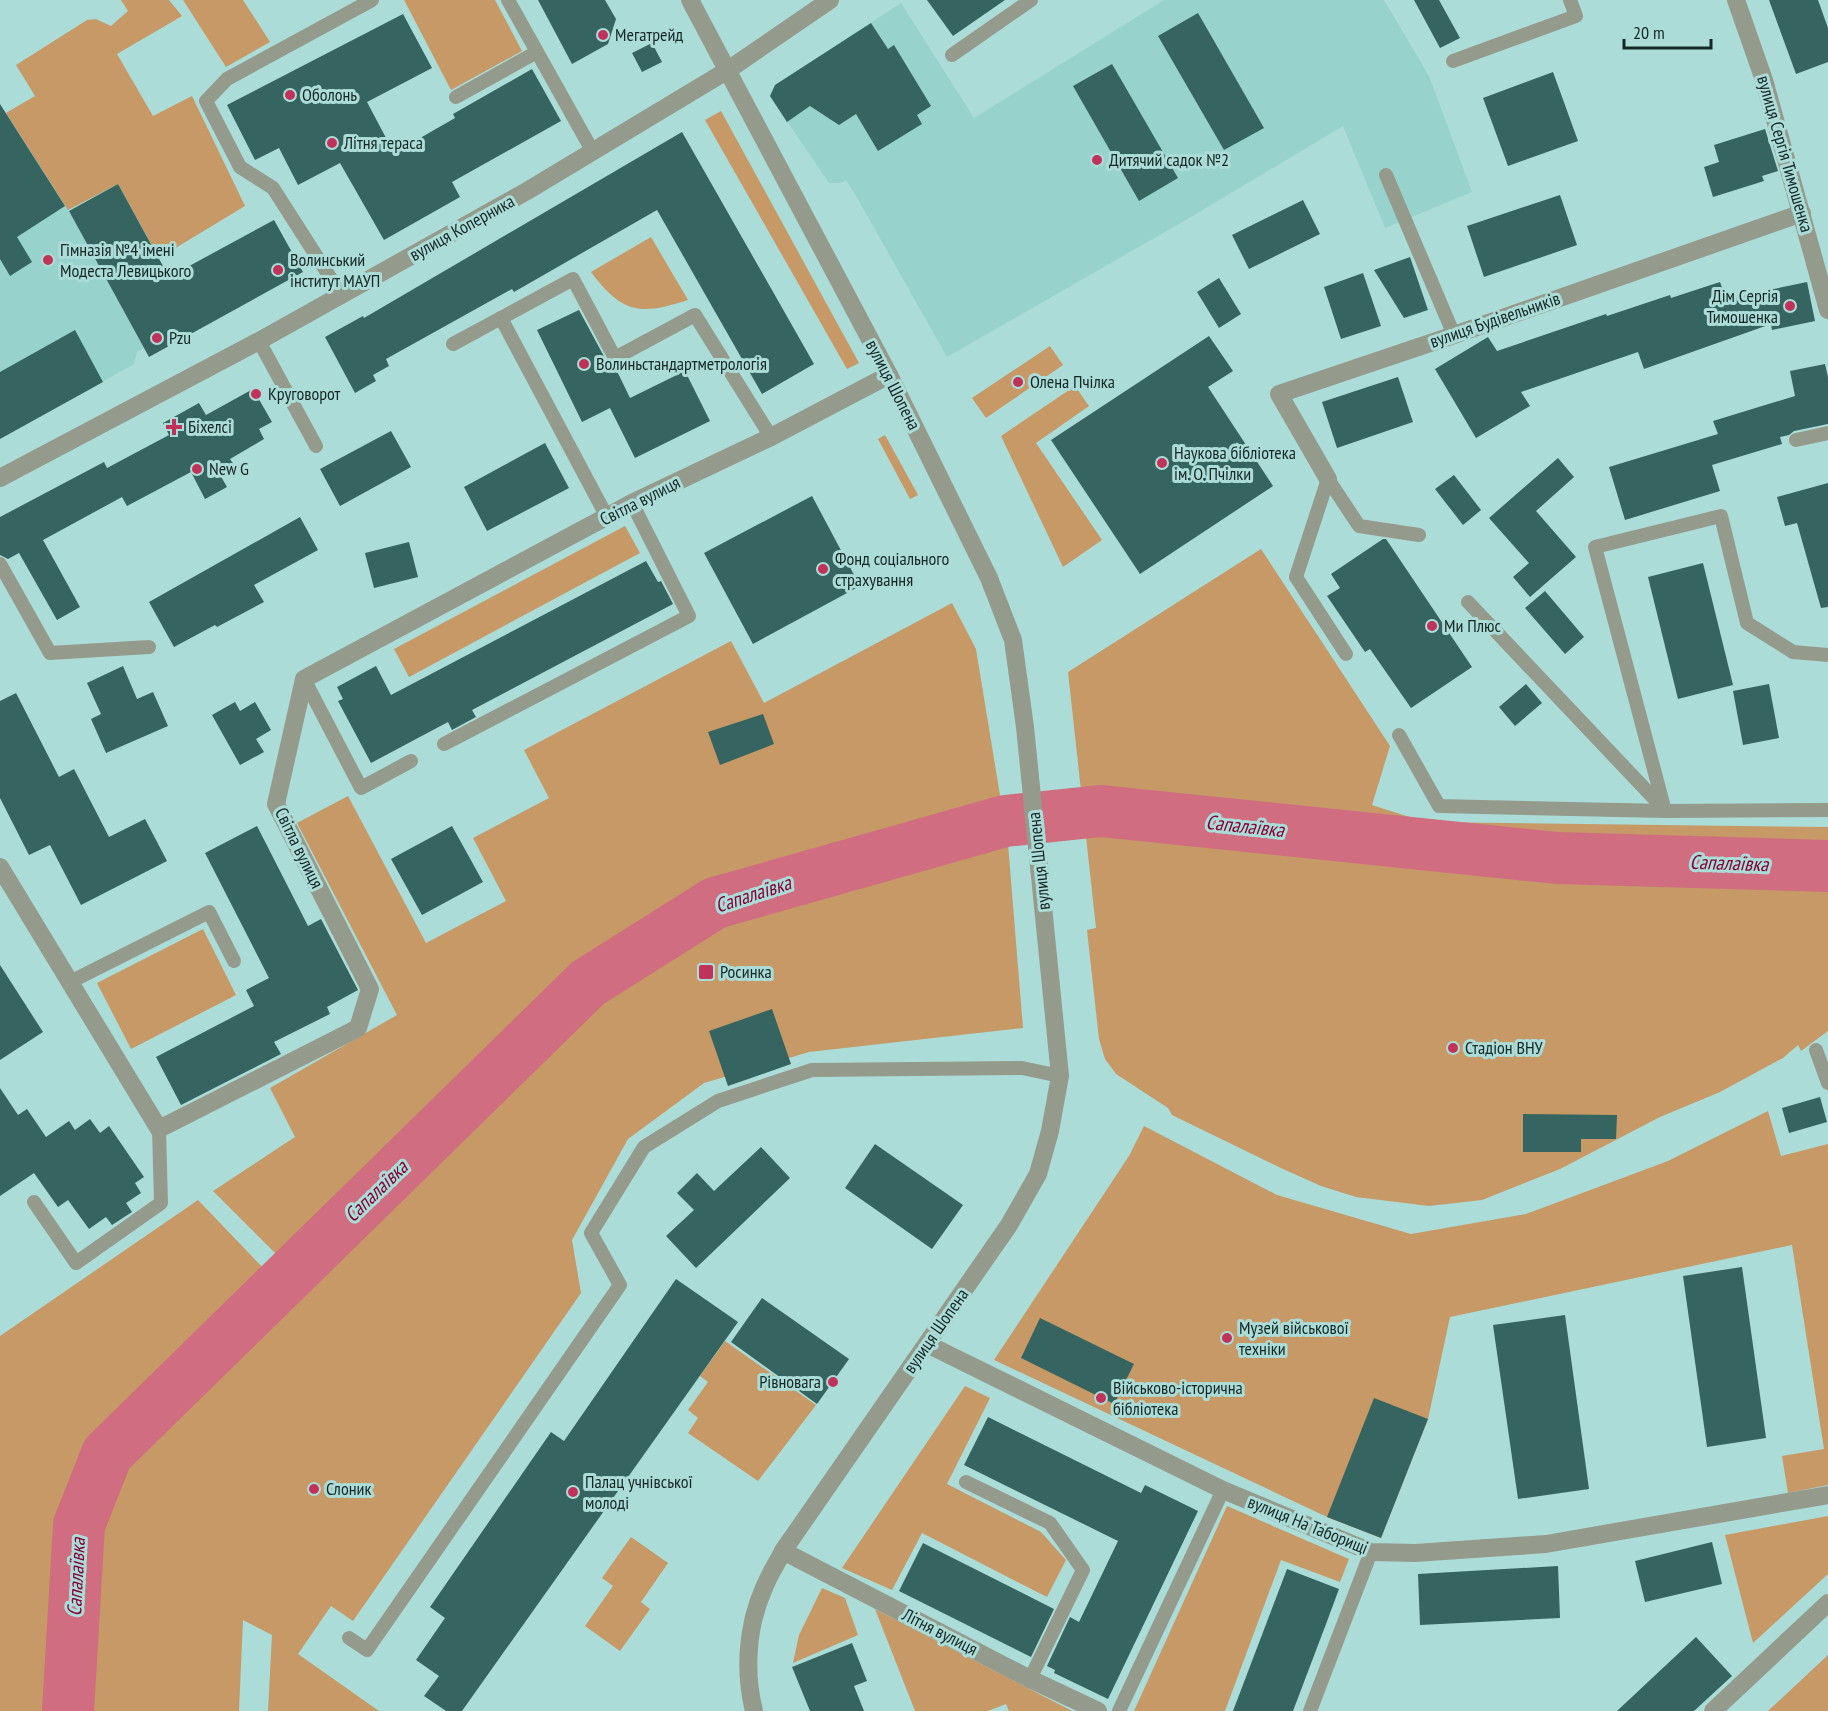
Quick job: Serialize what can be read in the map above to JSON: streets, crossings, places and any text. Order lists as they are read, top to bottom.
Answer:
{
  "streets": {
    "street": [
      "вулиця Сергія Тимошенка",
      "вулиця Коперника",
      "вулиця Будівельників",
      "вулиця Шопена",
      "Світла вулиця",
      "вулиця На Таборищі",
      "Літня вулиця"
    ]
  },
  "crossings": [
    ["вулиця Сергія Тимошенка", "вулиця Будівельників"],
    ["вулиця Коперника", "вулиця Шопена"],
    ["вулиця Шопена", "Світла вулиця"],
    ["вулиця Шопена", "вулиця На Таборищі"],
    ["вулиця Шопена", "Літня вулиця"]
  ],
  "water": ["Сапалаївка"],
  "places": {
    "other": [
      "Мегатрейд",
      "Оболонь",
      "Літня тераса",
      "Дитячий садок №2",
      "Гімназія №4 імені Модеста Левицького",
      "Волинський інститут МАУП",
      "Дім Сергія Тимошенка",
      "Pzu",
      "Волиньстандартметрологія",
      "Олена Пчілка",
      "Круговорот",
      "Наукова бібліотека ім. О. Пчілки",
      "New G",
      "Фонд соціального страхування",
      "Ми Плюс",
      "Стадіон ВНУ",
      "Музей військової техніки",
      "Рівновага",
      "Військово-історична бібліотека",
      "Слоник",
      "Палац учнівської молоді"
    ],
    "health": ["Біхелсі"],
    "transit": ["Росинка"]
  },
  "scale_bar": "20 m"
}
